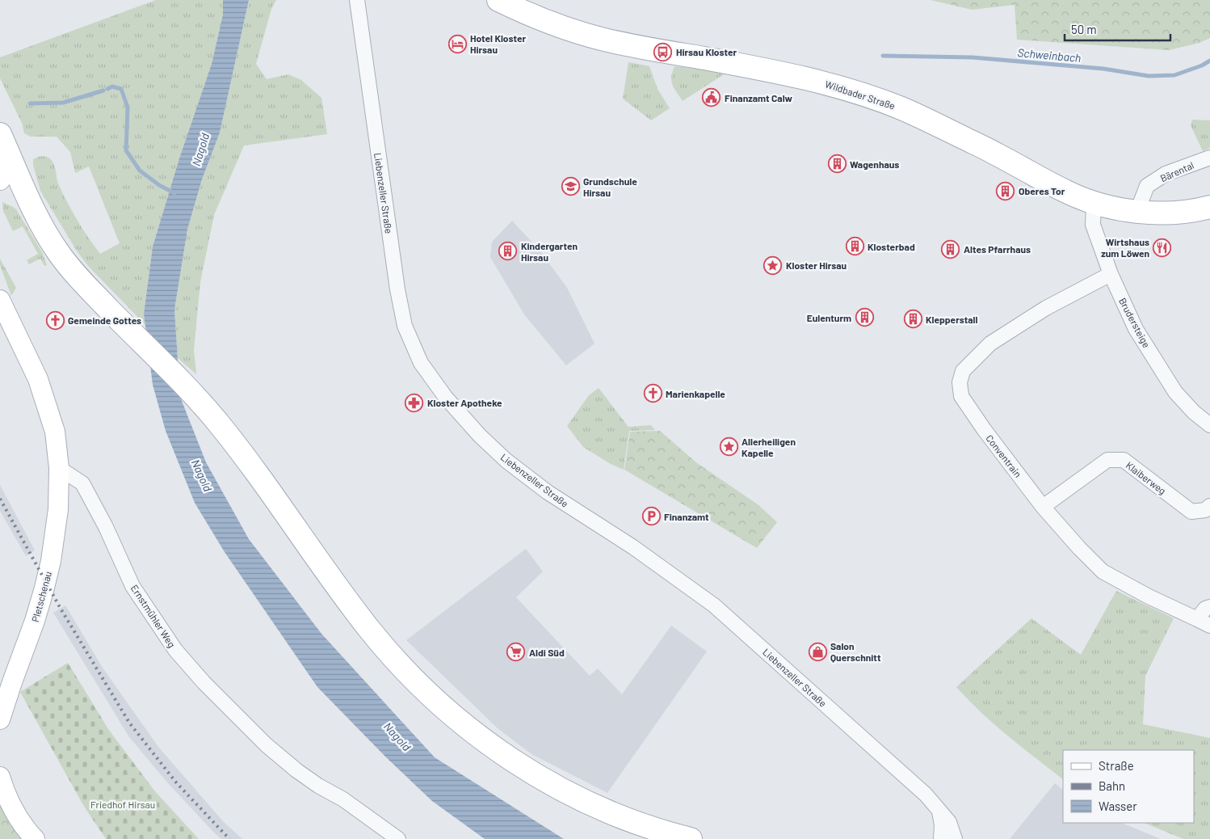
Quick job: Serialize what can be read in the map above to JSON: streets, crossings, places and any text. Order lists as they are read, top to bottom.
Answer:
{
  "streets": {
    "main road": ["Wildbader Straße", "Pletschenau"],
    "street": [
      "Bärental",
      "Liebenzeller Straße",
      "Brudersteige",
      "Conventrain",
      "Klaiberweg",
      "Ernstmühler Weg"
    ]
  },
  "crossings": [
    ["Wildbader Straße", "Bärental"],
    ["Wildbader Straße", "Brudersteige"],
    ["Brudersteige", "Conventrain"],
    ["Conventrain", "Klaiberweg"],
    ["Pletschenau", "Ernstmühler Weg"]
  ],
  "water": ["Schweinbach", "Nagold"],
  "parks": ["Friedhof Hirsau"],
  "places": {
    "hotel": ["Hotel Kloster Hirsau"],
    "bus stop": ["Hirsau Kloster"],
    "public building": ["Finanzamt Calw"],
    "building": [
      "Wagenhaus",
      "Oberes Tor",
      "Klosterbad",
      "Altes Pfarrhaus",
      "Kindergarten Hirsau",
      "Eulenturm",
      "Klepperstall"
    ],
    "school or university": ["Grundschule Hirsau"],
    "restaurant": ["Wirtshaus zum Löwen"],
    "place": ["Kloster Hirsau", "Allerheiligen Kapelle"],
    "church": ["Gemeinde Gottes", "Marienkapelle"],
    "pharmacy": ["Kloster Apotheke"],
    "parking": ["Finanzamt"],
    "shop": ["Salon Querschnitt"],
    "supermarket": ["Aldi Süd"]
  },
  "legend": ["Straße", "Bahn", "Wasser"],
  "scale_bar": "50 m"
}
